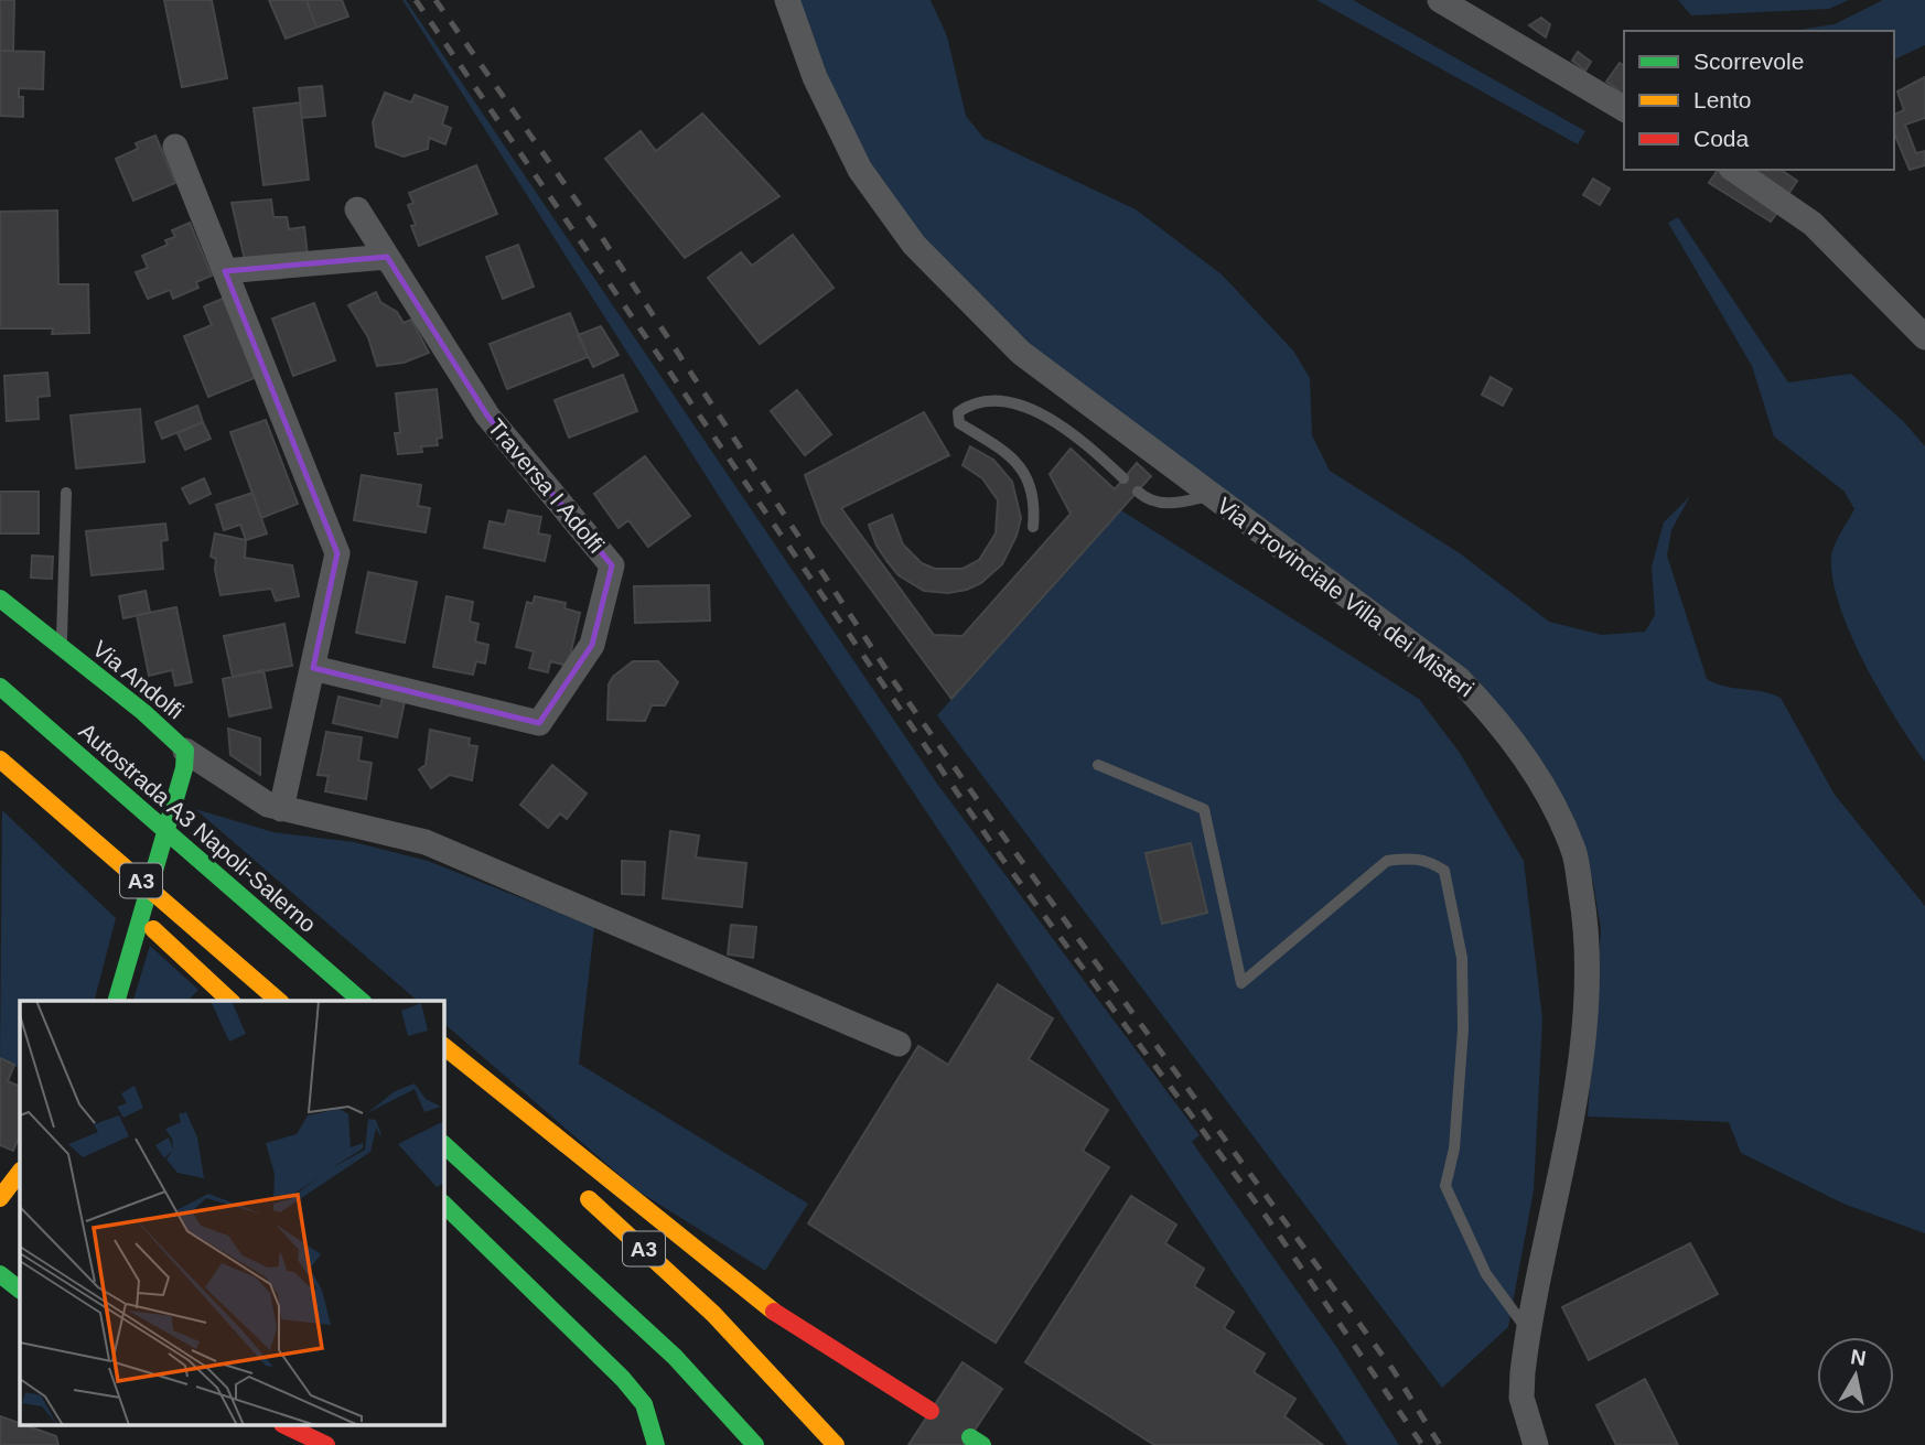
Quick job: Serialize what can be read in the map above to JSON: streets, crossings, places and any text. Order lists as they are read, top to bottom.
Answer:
{
  "streets": {
    "main road": ["Via Andolfi", "Autostrada A3 Napoli-Salerno", "A3"],
    "street": ["Traversa I Adolfi", "Via Provinciale Villa dei Misteri"]
  },
  "legend": ["Scorrevole", "Lento", "Coda"],
  "north": "top"
}
